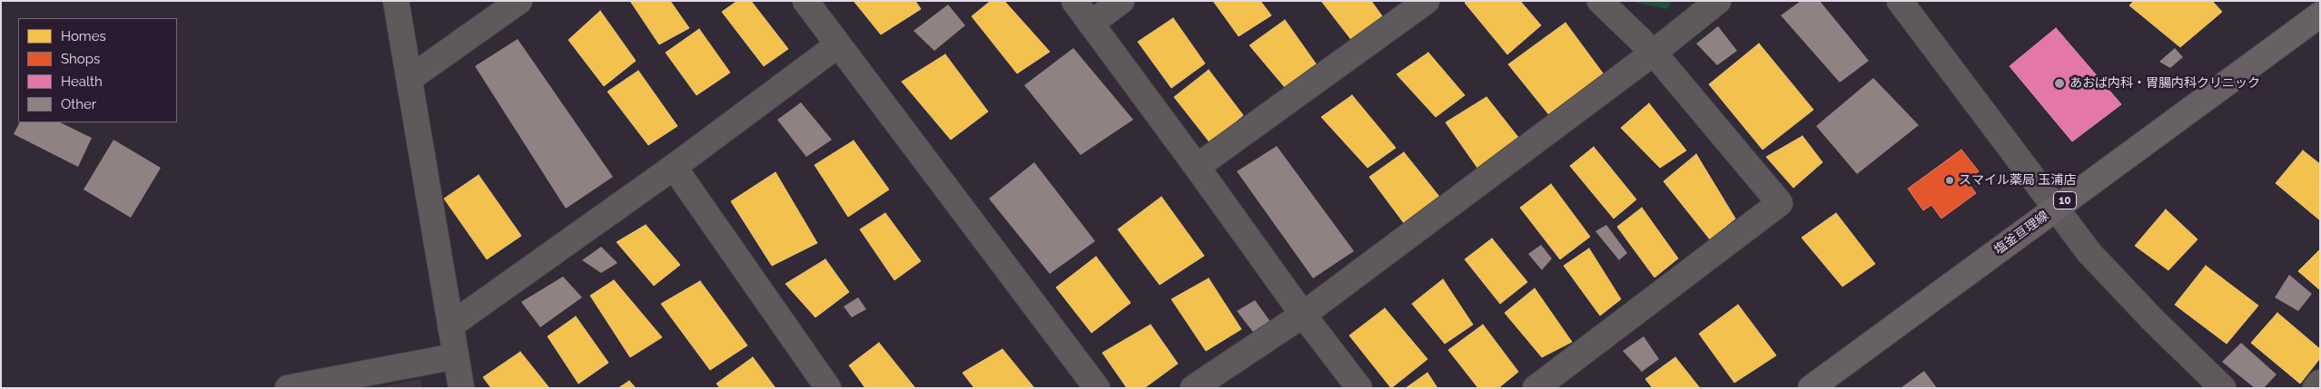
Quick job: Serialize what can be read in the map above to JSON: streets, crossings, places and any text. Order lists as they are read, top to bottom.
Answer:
{
  "streets": {
    "main road": ["10", "塩釜亘理線"]
  },
  "places": ["あおば内科・胃腸内科クリニック", "スマイル薬局 玉浦店"],
  "legend": [
    "Homes",
    "Shops",
    "Health",
    "Other"
  ]
}
